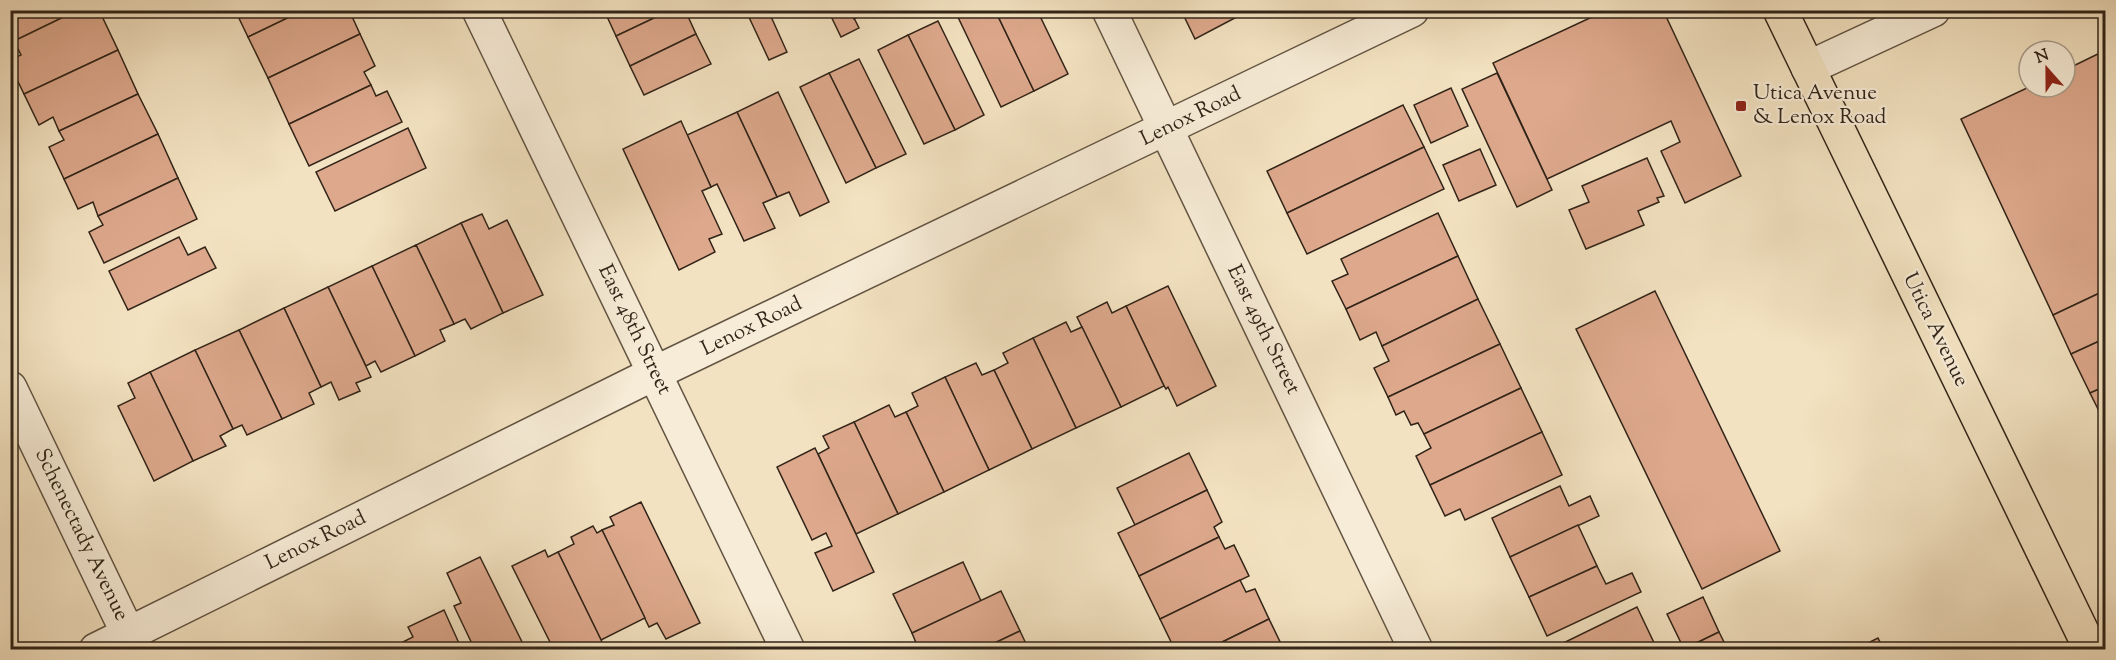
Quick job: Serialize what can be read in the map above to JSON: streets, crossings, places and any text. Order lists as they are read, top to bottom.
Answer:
{
  "streets": {
    "main road": ["Utica Avenue"],
    "street": [
      "Lenox Road",
      "East 48th Street",
      "East 49th Street",
      "Schenectady Avenue"
    ]
  },
  "crossings": [
    ["Lenox Road", "East 48th Street"],
    ["Lenox Road", "East 49th Street"],
    ["Lenox Road", "Schenectady Avenue"]
  ],
  "places": {
    "transit": ["Utica Avenue & Lenox Road"]
  },
  "north": "top"
}
